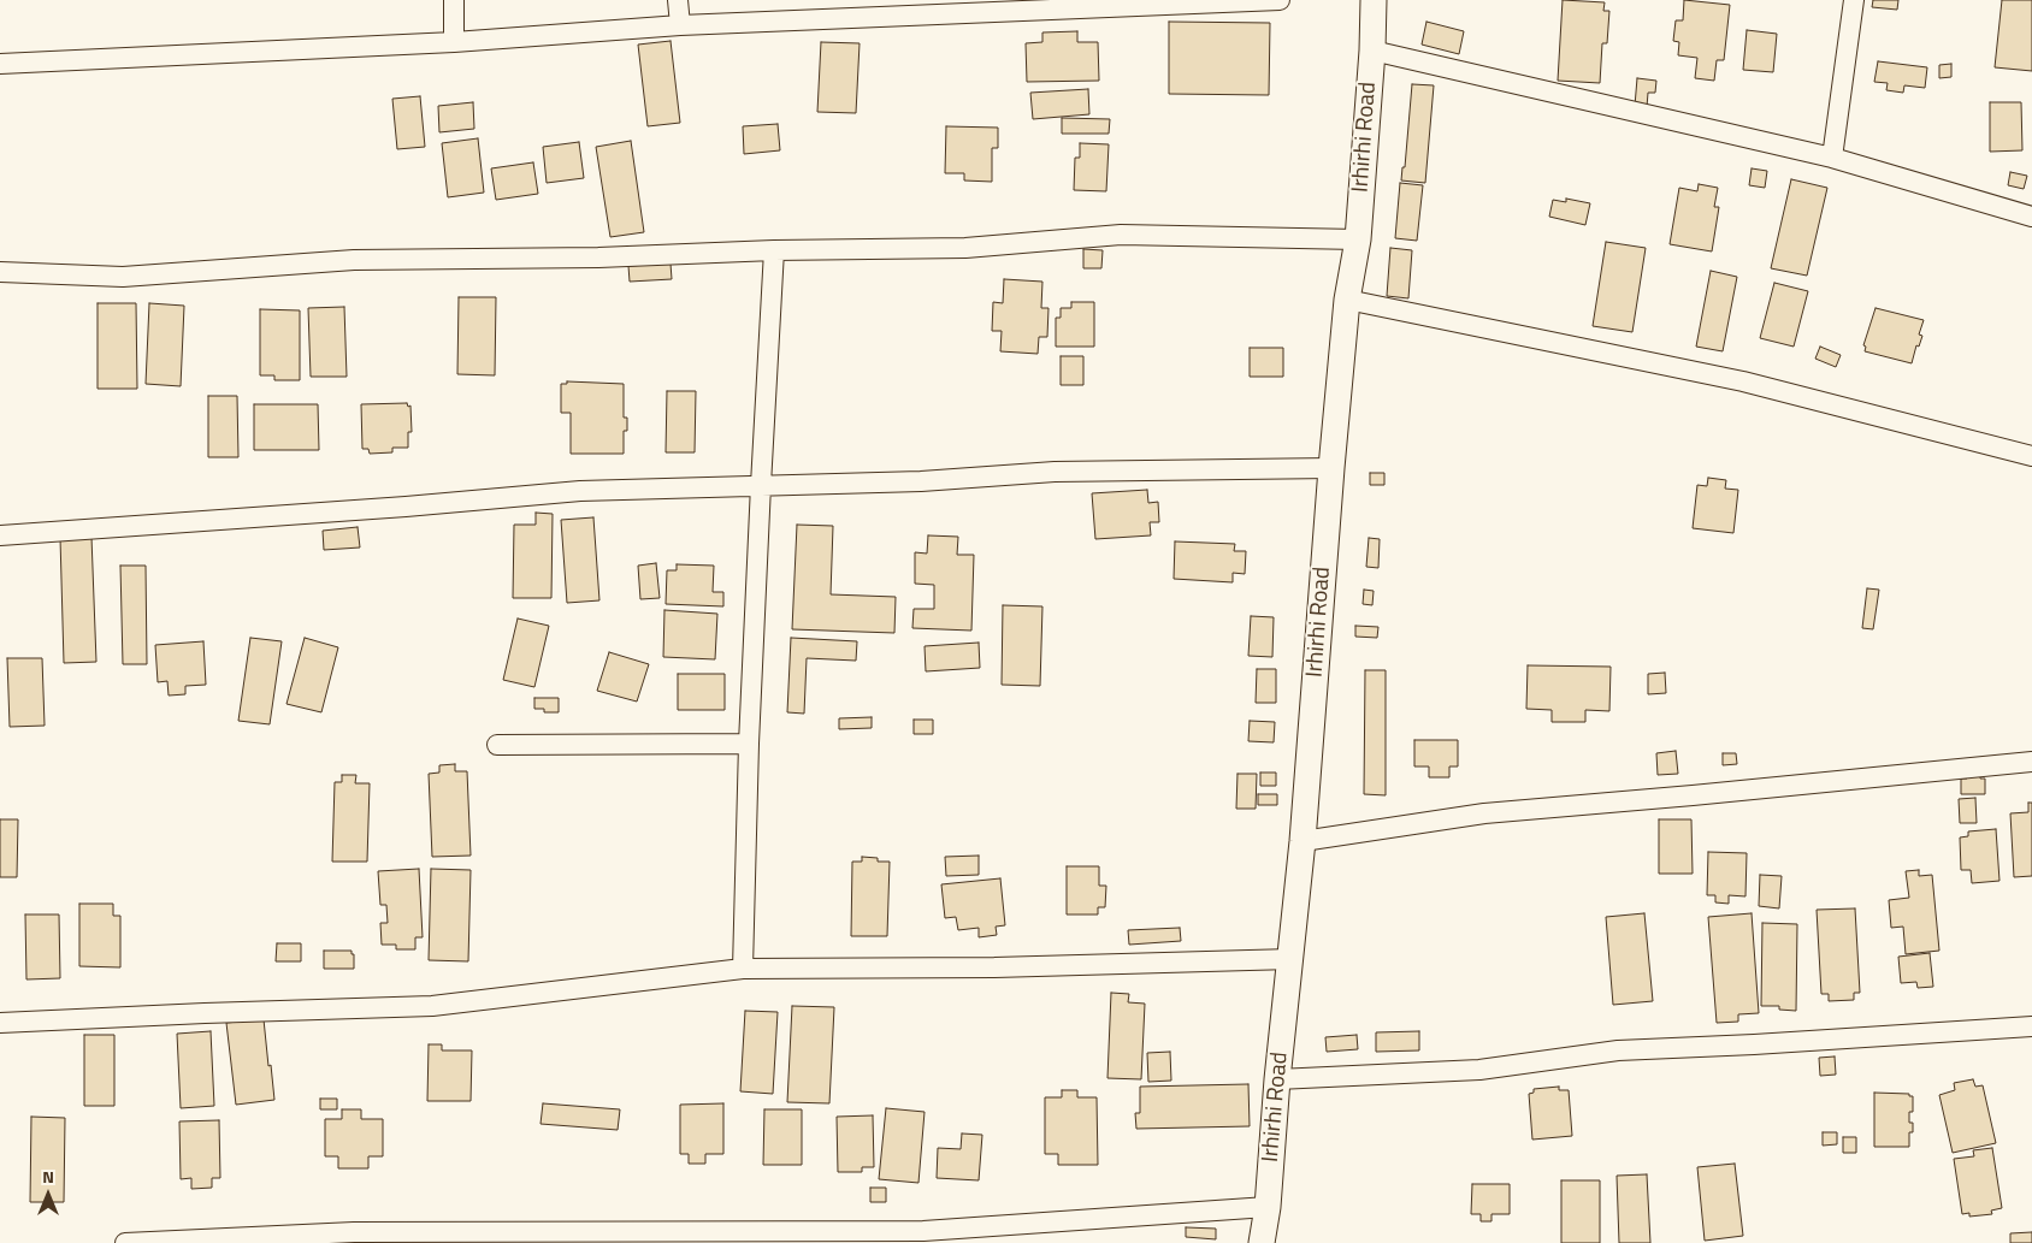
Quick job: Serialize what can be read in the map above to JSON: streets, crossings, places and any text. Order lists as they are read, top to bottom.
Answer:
{
  "streets": {
    "street": ["Irhirhi Road"]
  },
  "north": "top"
}
